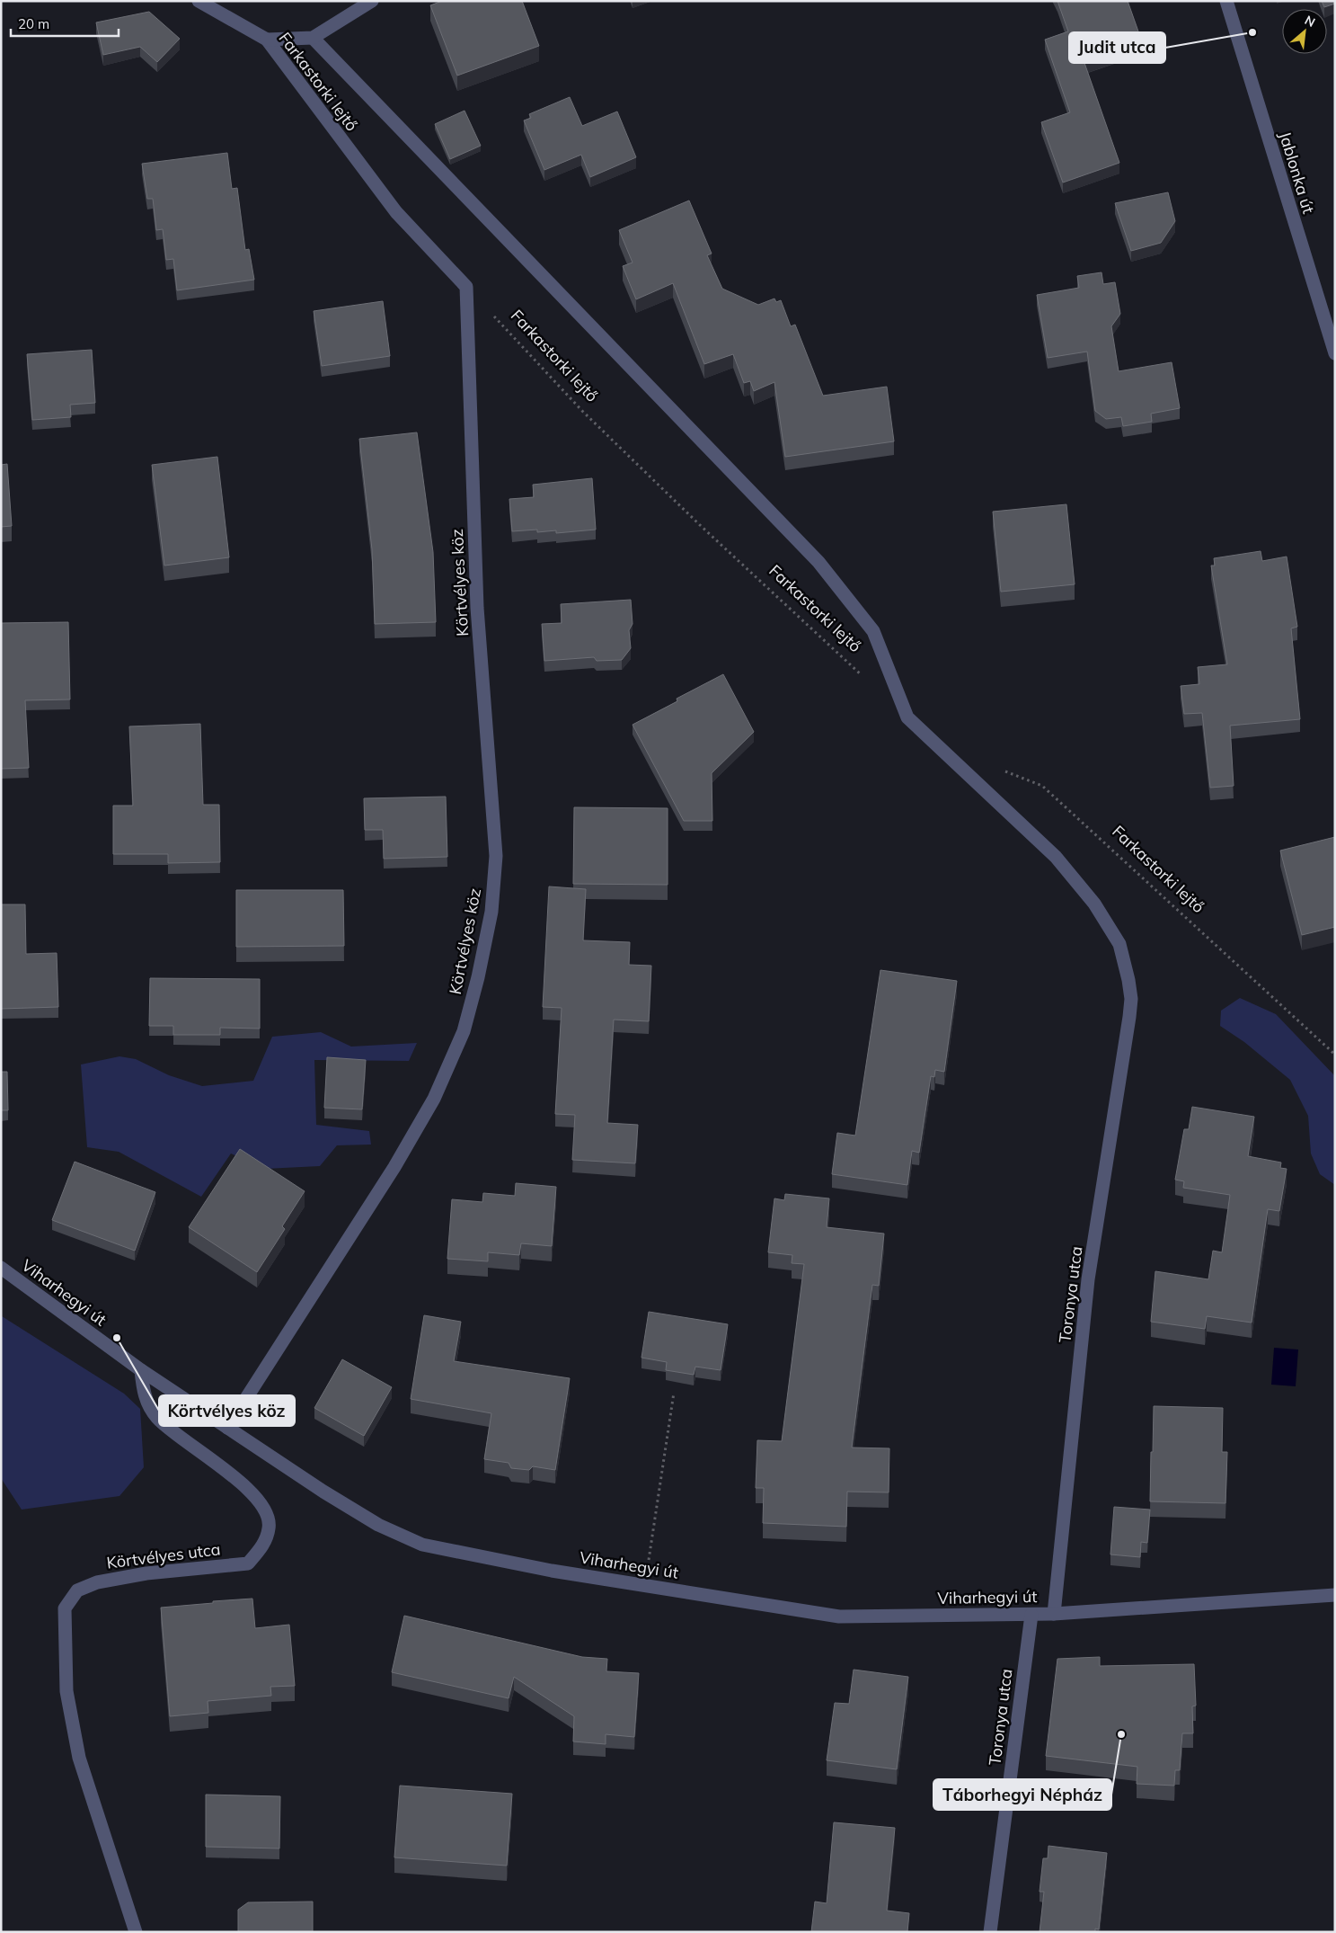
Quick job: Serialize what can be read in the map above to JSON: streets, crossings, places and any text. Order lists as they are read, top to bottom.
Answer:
{
  "streets": {
    "street": [
      "Farkastorki lejtő",
      "Jablonka út",
      "Körtvélyes köz",
      "Viharhegyi út",
      "Toronya utca",
      "Körtvélyes utca"
    ]
  },
  "crossings": [
    ["Farkastorki lejtő", "Körtvélyes köz"],
    ["Farkastorki lejtő", "Toronya utca"],
    ["Körtvélyes köz", "Viharhegyi út"],
    ["Viharhegyi út", "Toronya utca"],
    ["Viharhegyi út", "Körtvélyes utca"]
  ],
  "places": ["Judit utca", "Körtvélyes köz", "Táborhegyi Népház"],
  "scale_bar": "20 m",
  "north": "top right"
}
